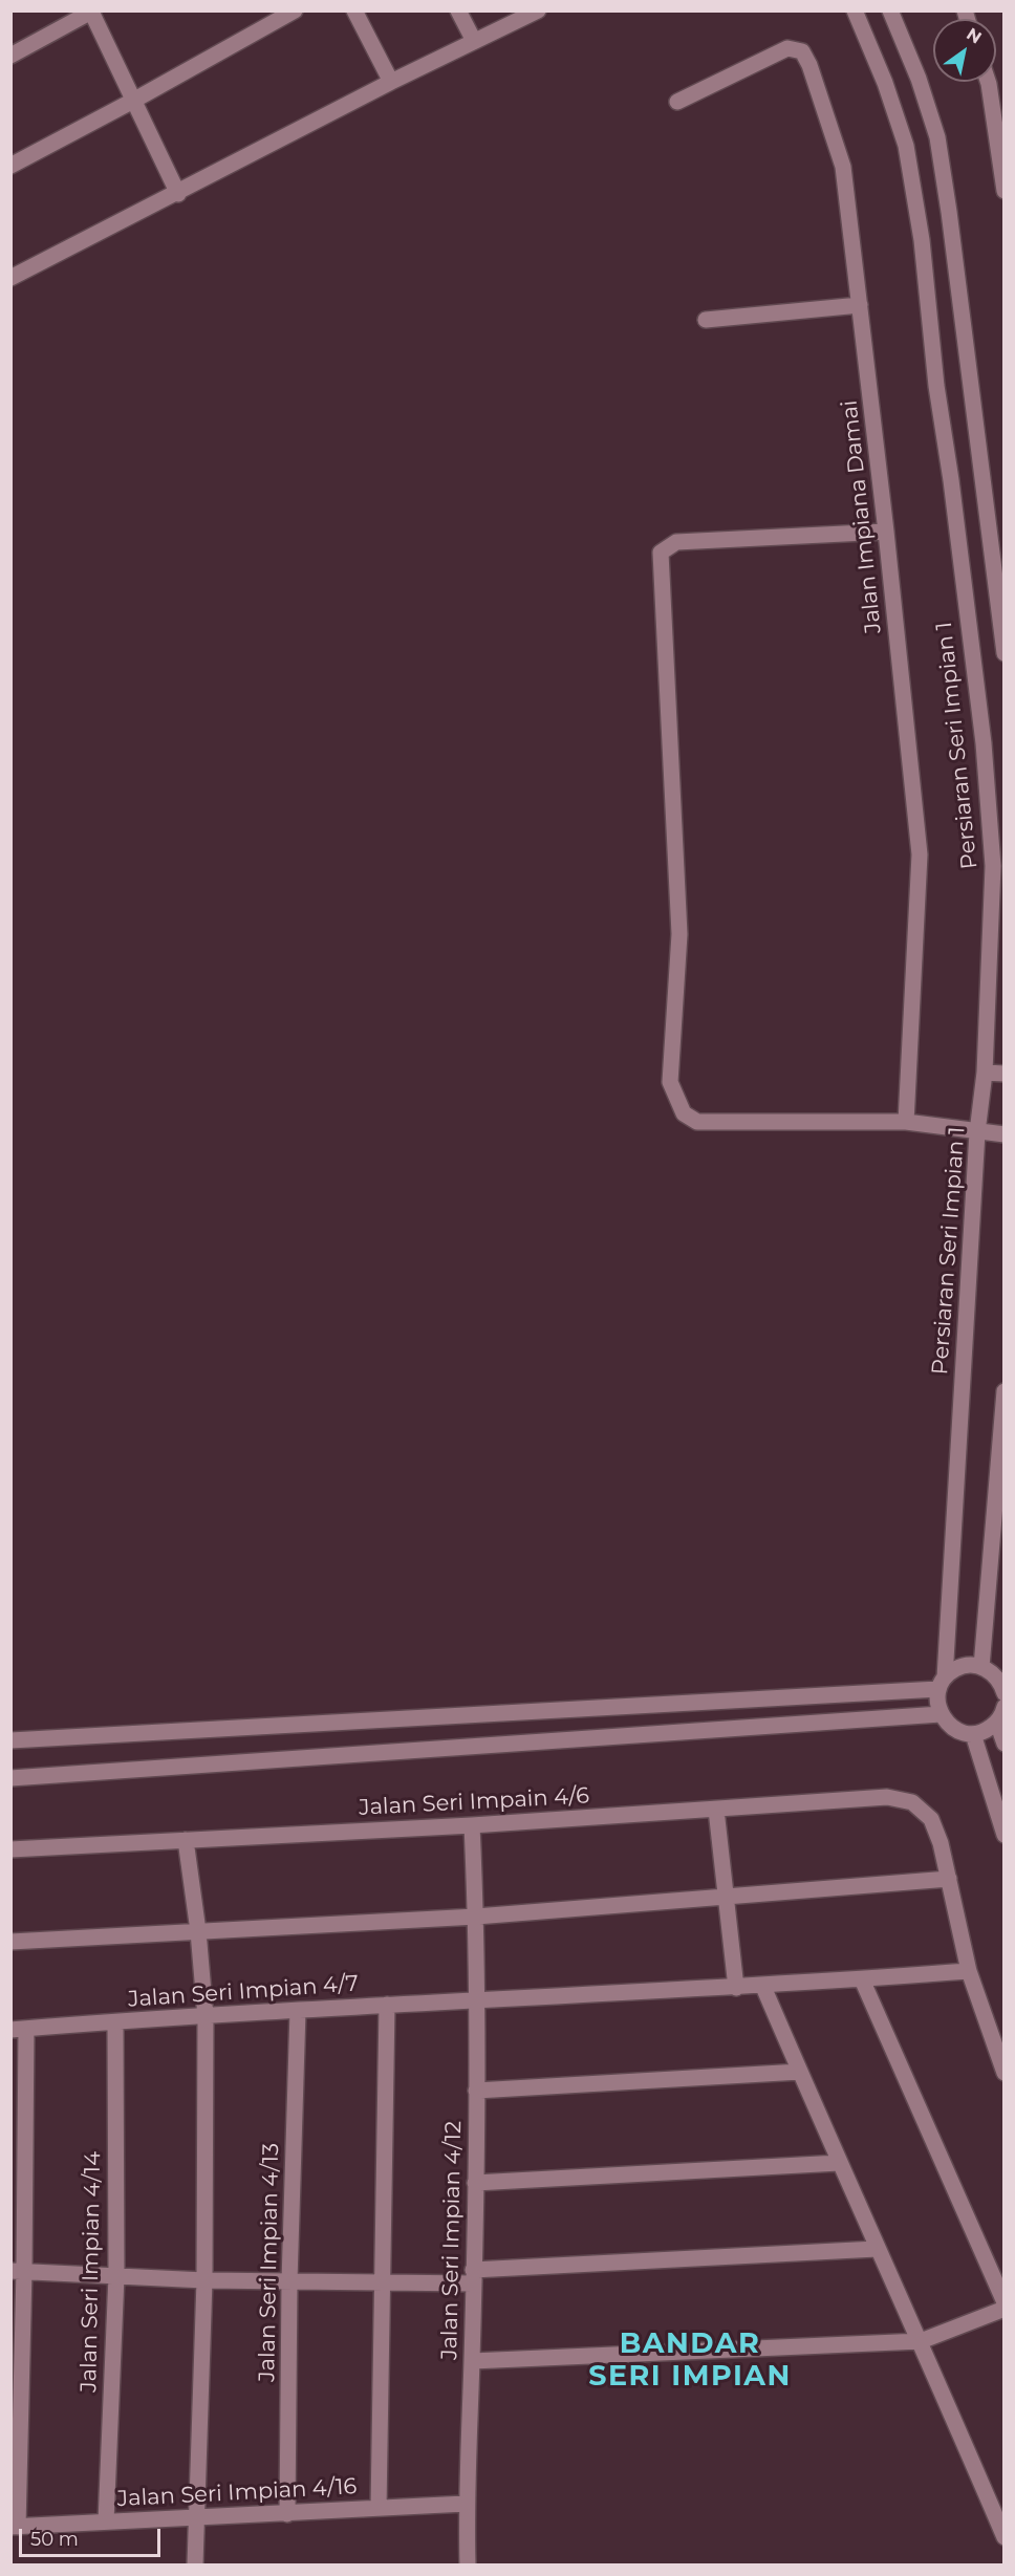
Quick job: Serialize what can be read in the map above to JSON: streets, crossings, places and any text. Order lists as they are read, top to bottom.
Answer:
{
  "streets": {
    "street": [
      "Jalan Impiana Damai",
      "Persiaran Seri Impian 1",
      "Jalan Seri Impain 4/6",
      "Jalan Seri Impian 4/7",
      "Jalan Seri Impian 4/12",
      "Jalan Seri Impian 4/13",
      "Jalan Seri Impian 4/14",
      "Jalan Seri Impian 4/16"
    ]
  },
  "crossings": [
    ["Jalan Seri Impain 4/6", "Jalan Seri Impian 4/12"],
    ["Jalan Seri Impian 4/7", "Jalan Seri Impian 4/12"],
    ["Jalan Seri Impian 4/7", "Jalan Seri Impian 4/13"],
    ["Jalan Seri Impian 4/7", "Jalan Seri Impian 4/14"],
    ["Jalan Seri Impian 4/12", "Jalan Seri Impian 4/16"],
    ["Jalan Seri Impian 4/13", "Jalan Seri Impian 4/16"],
    ["Jalan Seri Impian 4/14", "Jalan Seri Impian 4/16"]
  ],
  "districts": ["BANDAR SERI IMPIAN"],
  "scale_bar": "50 m",
  "north": "top right"
}
